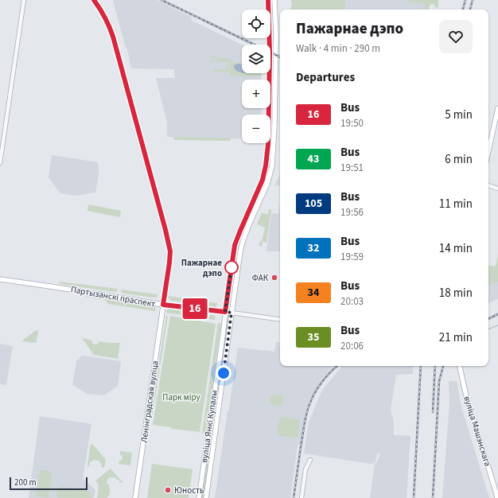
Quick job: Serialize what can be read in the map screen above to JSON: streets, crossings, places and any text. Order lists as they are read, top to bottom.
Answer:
{
  "streets": {
    "main road": [
      "Партызанскі праспект",
      "Ленінградская вуліца",
      "вуліца Янкі Купалы",
      "вуліца Машэнскага"
    ]
  },
  "crossings": [
    ["Партызанскі праспект", "Ленінградская вуліца"],
    ["Партызанскі праспект", "вуліца Янкі Купалы"]
  ],
  "parks": ["Парк міру"],
  "places": ["Пажарнае дэпо", "ФАК", "Юность"],
  "lines": ["bus line 16"],
  "scale_bar": "200 m",
  "page": {
    "on_map": "16",
    "map_buttons": ["+", "−"],
    "heading": [
      ["Пажарнае дэпо", "Walk · 4 min · 290 m"],
      "Departures"
    ],
    "list": [
      {
        "mark": "16",
        "name": "Bus",
        "note": "19:50",
        "value": "5 min"
      },
      {
        "mark": "43",
        "name": "Bus",
        "note": "19:51",
        "value": "6 min"
      },
      {
        "mark": "105",
        "name": "Bus",
        "note": "19:56",
        "value": "11 min"
      },
      {
        "mark": "32",
        "name": "Bus",
        "note": "19:59",
        "value": "14 min"
      },
      {
        "mark": "34",
        "name": "Bus",
        "note": "20:03",
        "value": "18 min"
      },
      {
        "mark": "35",
        "name": "Bus",
        "note": "20:06",
        "value": "21 min"
      }
    ],
    "scale": "200 m"
  }
}
